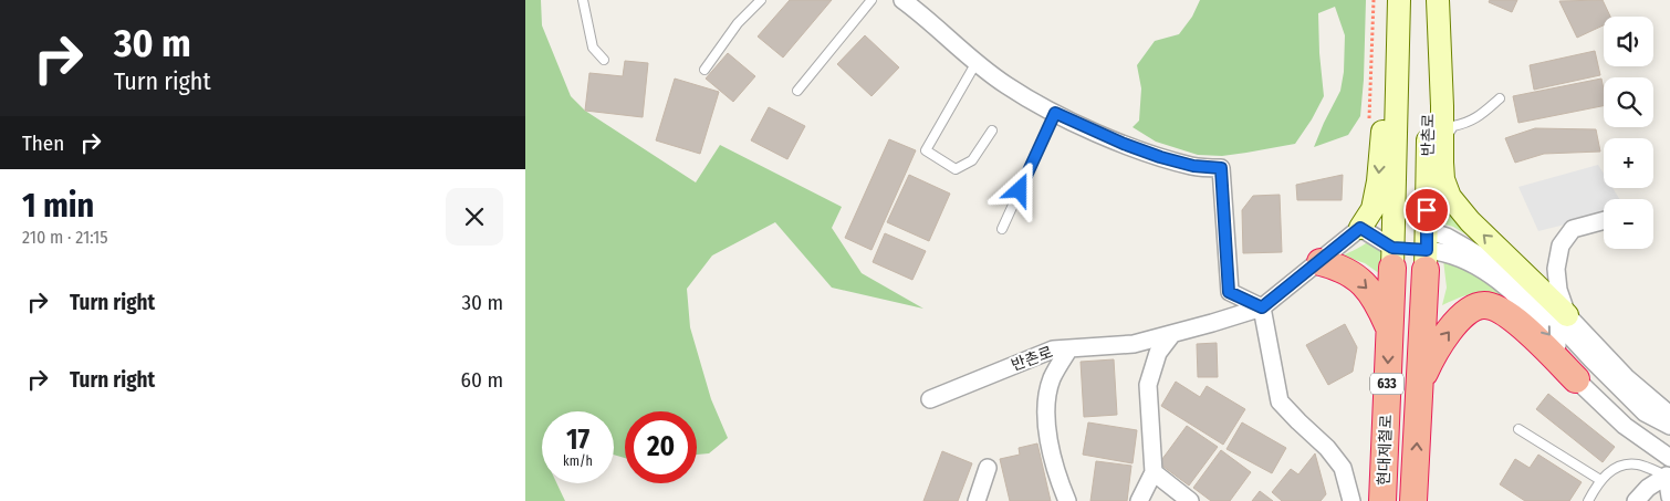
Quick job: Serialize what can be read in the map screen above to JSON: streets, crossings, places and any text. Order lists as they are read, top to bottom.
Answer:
{
  "streets": {
    "highway": ["633", "현대제철로"],
    "main road": ["반촌로"]
  },
  "crossings": [
    ["반촌로", "현대제철로"]
  ],
  "page": {
    "turn": ["30 m", "Turn right"],
    "map_buttons": ["+", "−"],
    "then": "Then",
    "heading": ["1 min", "210 m · 21:15"],
    "list": [
      {
        "name": "Turn right",
        "value": "30 m"
      },
      {
        "name": "Turn right",
        "value": "60 m"
      }
    ],
    "speed": "17 km/h",
    "limit": "20"
  }
}
